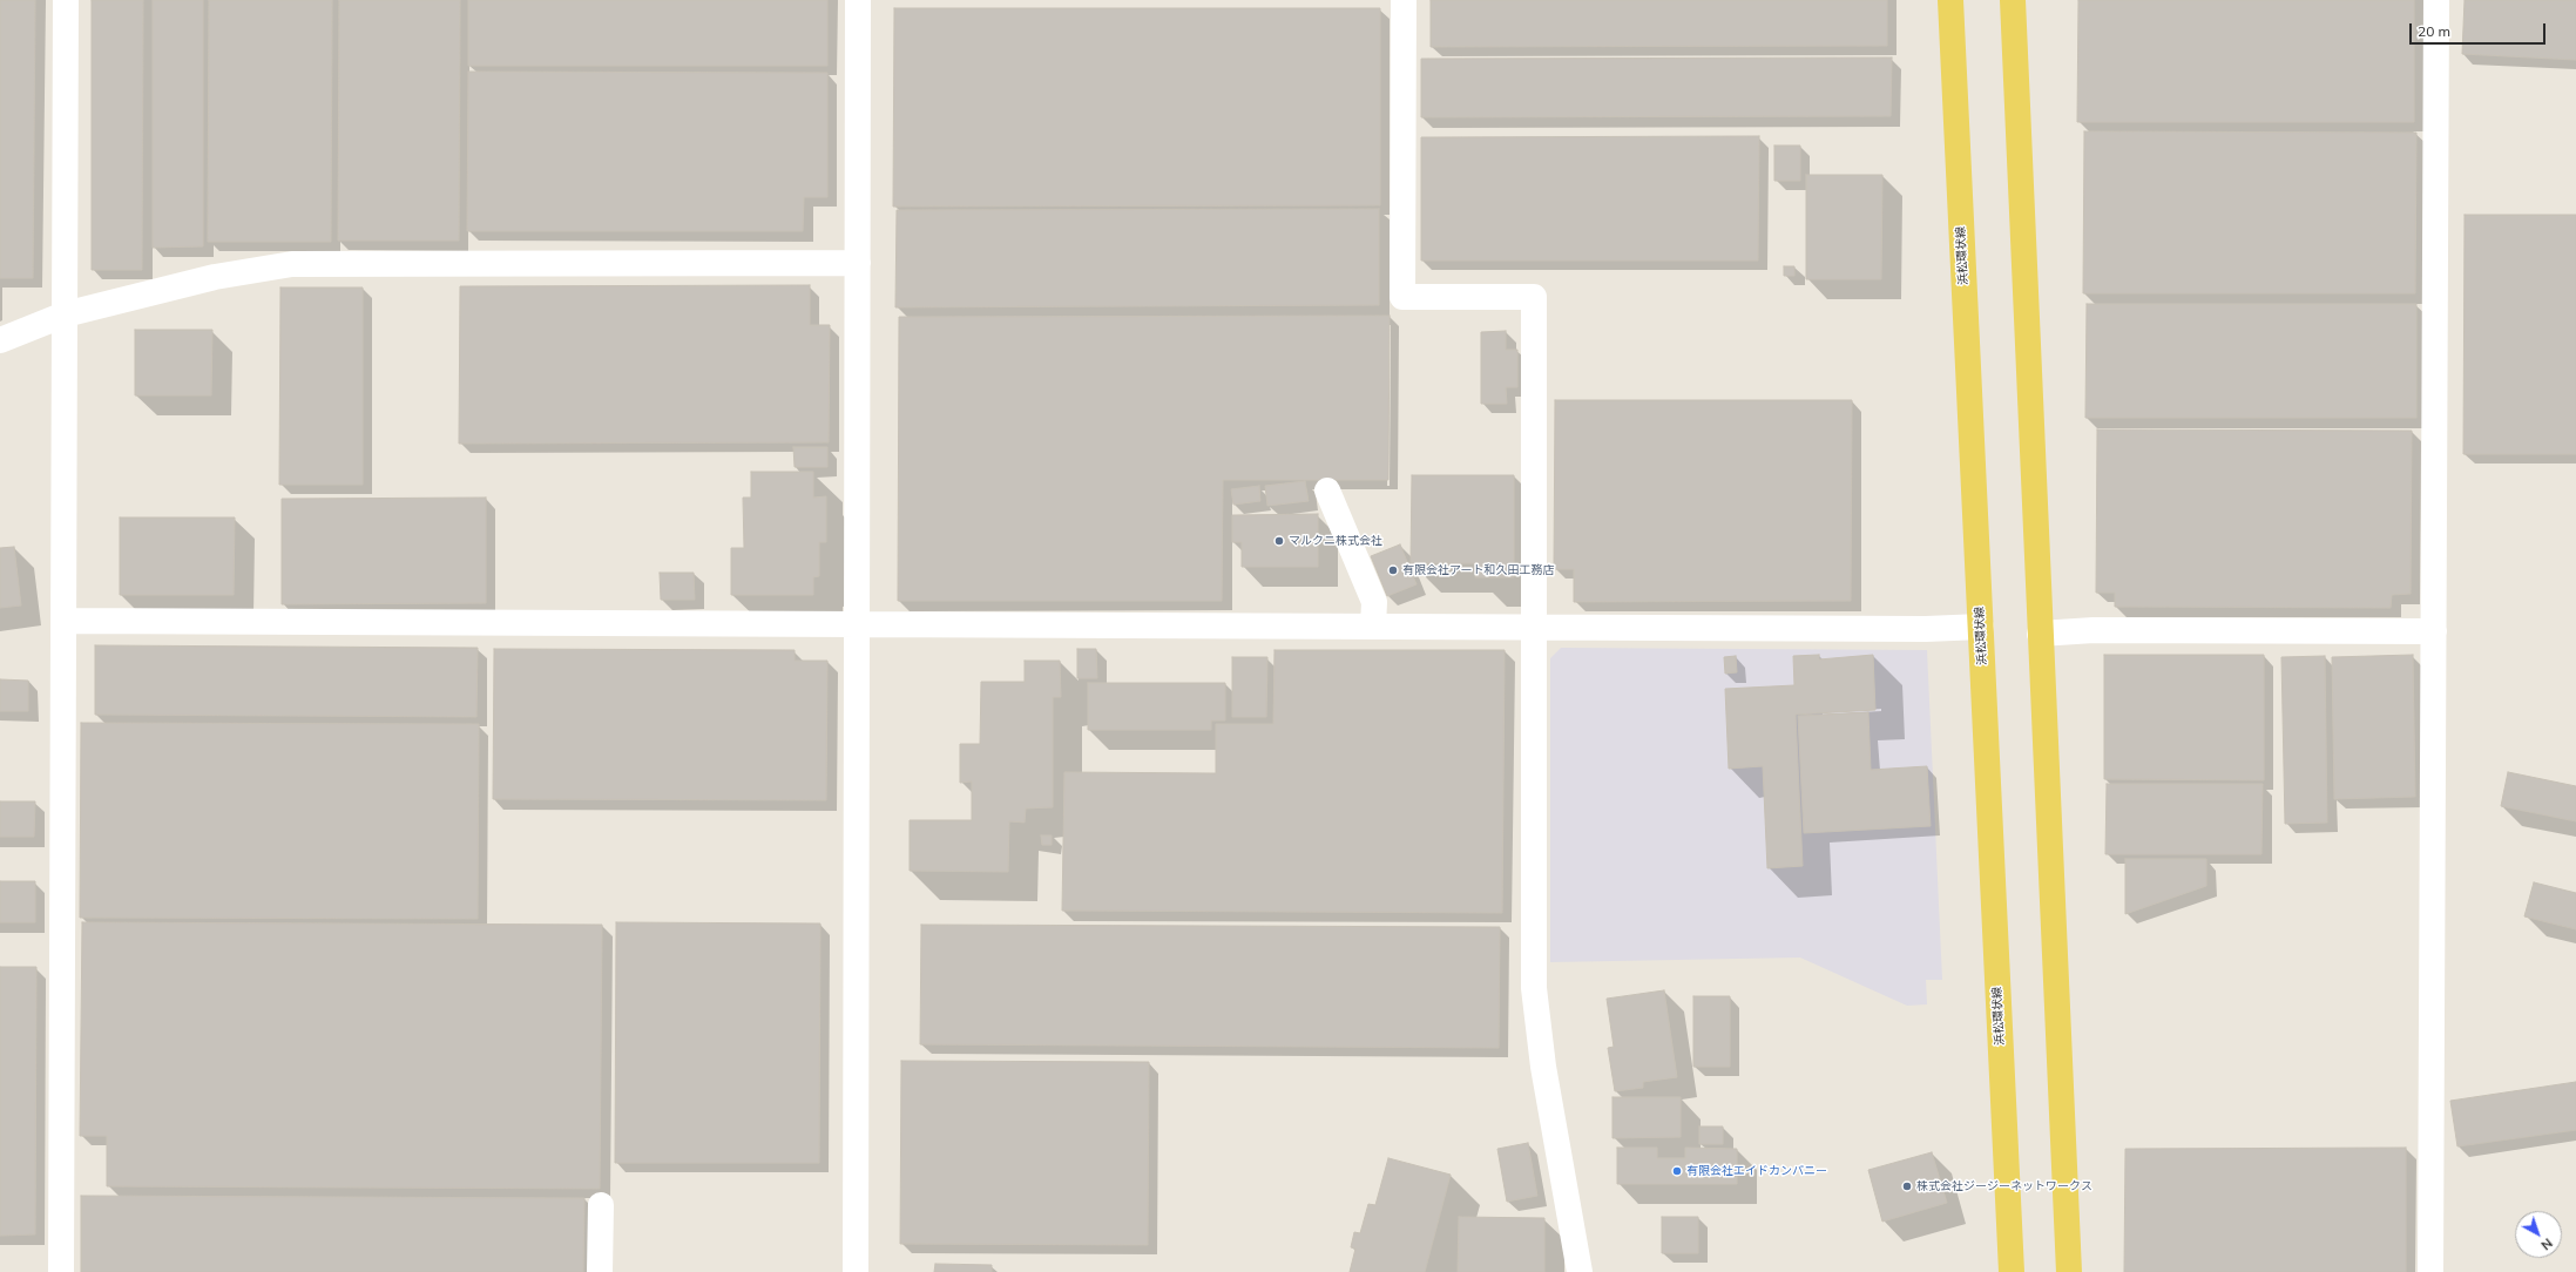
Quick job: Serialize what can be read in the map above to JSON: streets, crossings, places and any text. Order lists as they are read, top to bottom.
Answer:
{
  "streets": {
    "main road": ["浜松環状線"]
  },
  "places": [
    "マルクニ株式会社",
    "有限会社アート和久田工務店",
    "有限会社エイドカンパニー",
    "株式会社ジージーネットワークス"
  ],
  "scale_bar": "20 m",
  "north": "bottom right"
}
